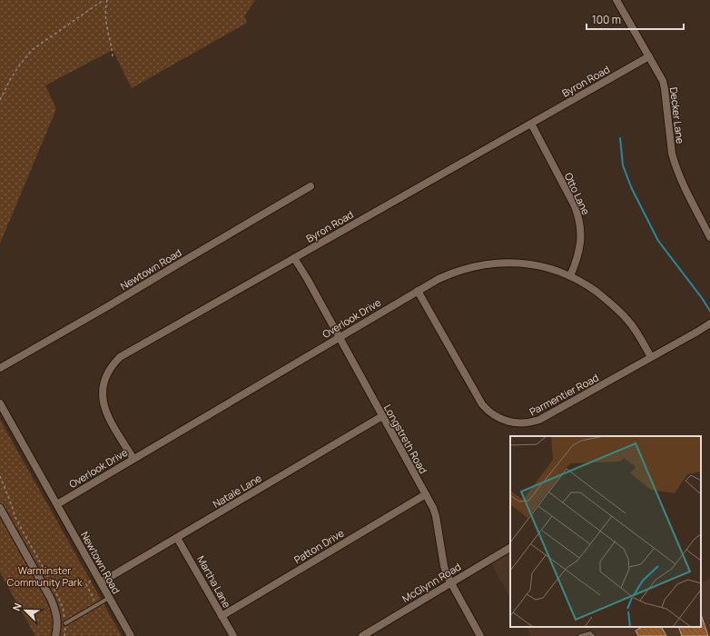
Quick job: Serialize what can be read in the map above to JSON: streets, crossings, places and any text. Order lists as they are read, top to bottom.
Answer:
{
  "streets": {
    "street": [
      "Byron Road",
      "Decker Lane",
      "Otto Lane",
      "Newtown Road",
      "Overlook Drive",
      "Parmentier Road",
      "Longstreth Road",
      "Natale Lane",
      "Patton Drive",
      "Martha Lane",
      "McGlynn Road"
    ]
  },
  "crossings": [
    ["Byron Road", "Decker Lane"],
    ["Byron Road", "Otto Lane"],
    ["Byron Road", "Overlook Drive"],
    ["Byron Road", "Longstreth Road"],
    ["Otto Lane", "Overlook Drive"],
    ["Newtown Road", "Overlook Drive"],
    ["Newtown Road", "Natale Lane"],
    ["Overlook Drive", "Parmentier Road"],
    ["Overlook Drive", "Longstreth Road"],
    ["Longstreth Road", "Natale Lane"],
    ["Longstreth Road", "Patton Drive"],
    ["Longstreth Road", "McGlynn Road"],
    ["Natale Lane", "Martha Lane"],
    ["Patton Drive", "Martha Lane"]
  ],
  "parks": ["Warminster Community Park"],
  "scale_bar": "100 m",
  "north": "top left"
}
